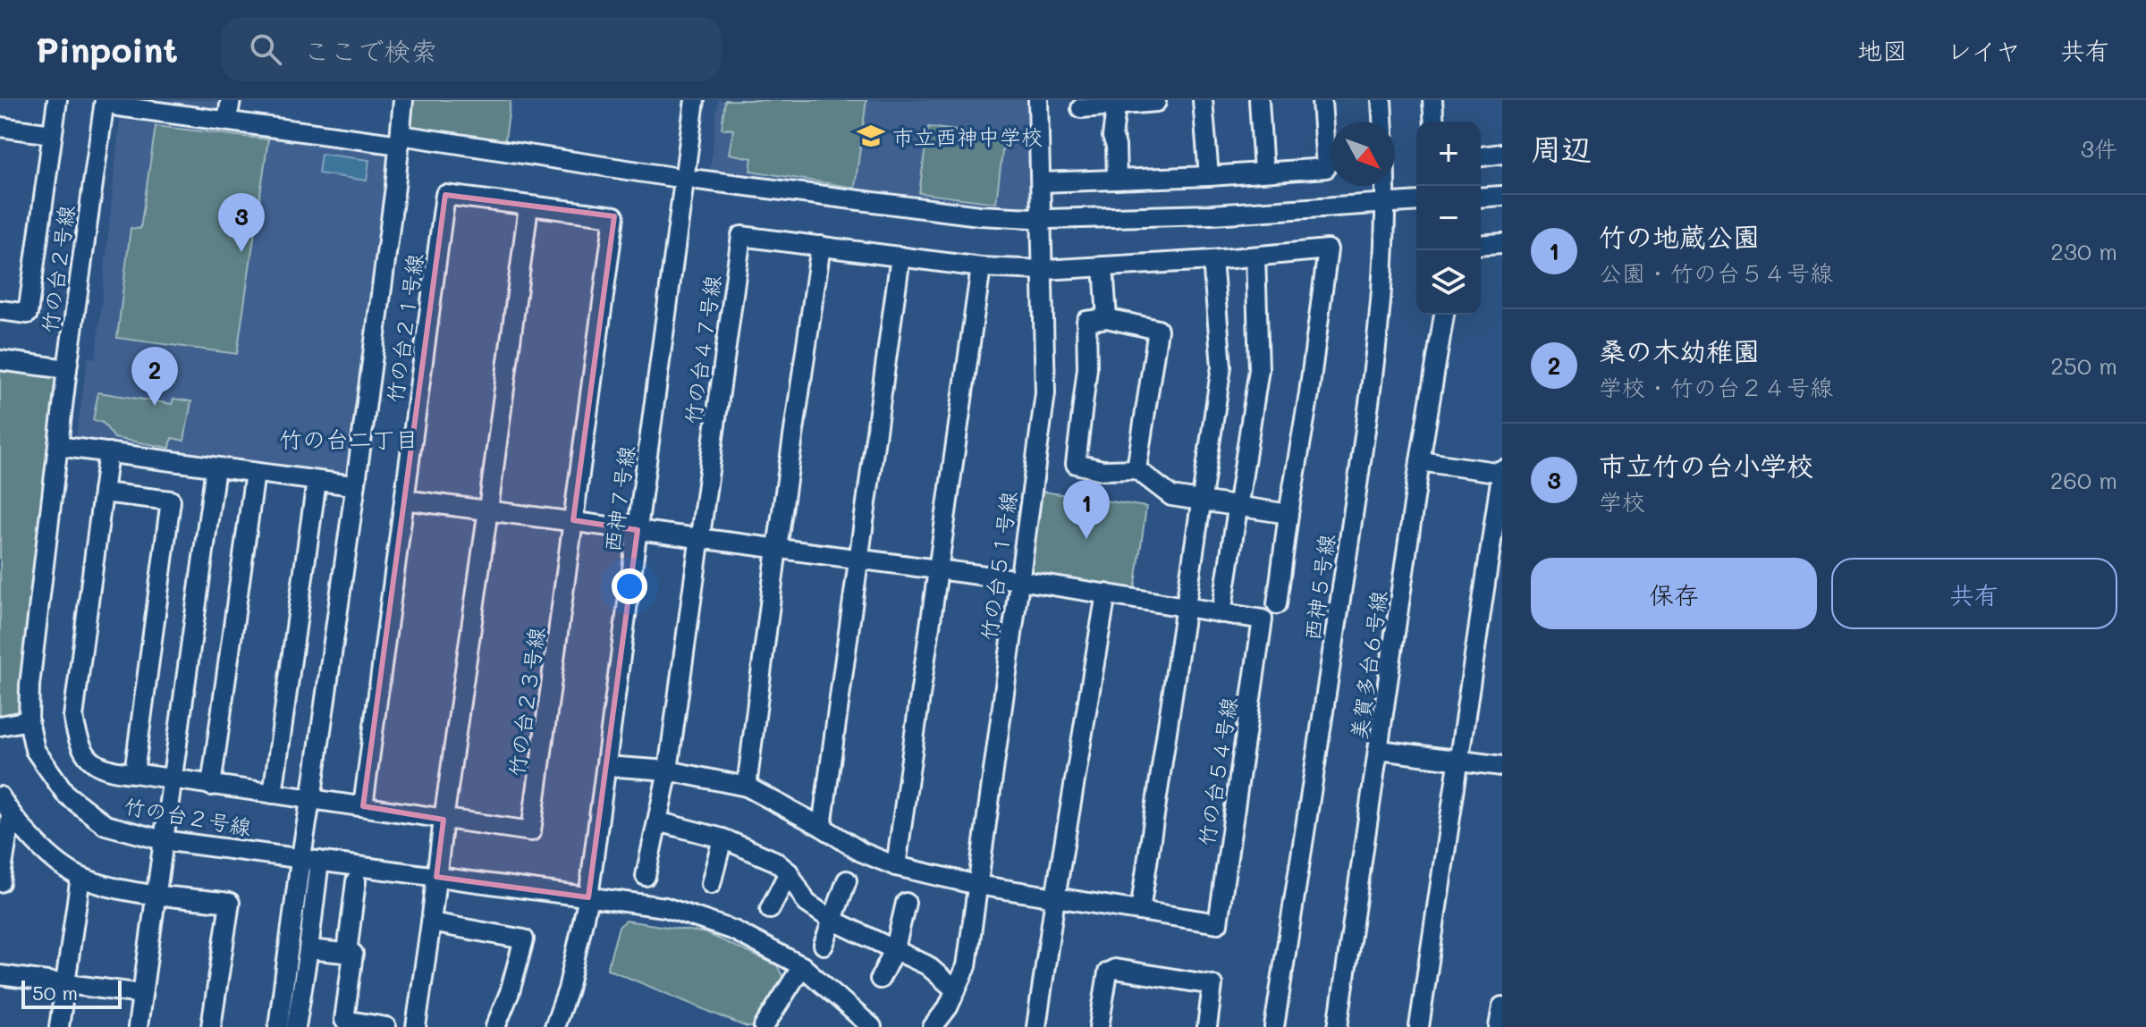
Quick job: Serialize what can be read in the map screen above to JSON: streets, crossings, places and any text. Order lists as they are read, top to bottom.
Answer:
{
  "streets": {
    "street": [
      "竹の台２号線",
      "竹の台２１号線",
      "竹の台４７号線",
      "西神７号線",
      "竹の台５１号線",
      "西神５号線",
      "美賀多台６号線",
      "竹の台２３号線",
      "竹の台５４号線"
    ]
  },
  "crossings": [
    ["竹の台２号線", "西神７号線"],
    ["竹の台２１号線", "竹の台２３号線"],
    ["竹の台２１号線", "竹の台５４号線"],
    ["竹の台４７号線", "竹の台５１号線"],
    ["竹の台４７号線", "竹の台５４号線"],
    ["西神７号線", "竹の台５４号線"],
    ["竹の台５１号線", "竹の台５４号線"],
    ["竹の台２３号線", "竹の台５４号線"]
  ],
  "districts": ["竹の台二丁目"],
  "places": {
    "school or university": ["市立西神中学校"]
  },
  "scale_bar": "50 m",
  "north": "bottom right",
  "page": {
    "header": "Pinpoint",
    "search": "ここで検索",
    "nav": ["地図", "レイヤ", "共有"],
    "heading": ["周辺", "3件"],
    "map_buttons": ["+", "−"],
    "pins": ["3", "2", "1"],
    "list": [
      {
        "mark": "1",
        "name": "竹の地蔵公園",
        "note": "公園 · 竹の台５４号線",
        "value": "230 m"
      },
      {
        "mark": "2",
        "name": "桑の木幼稚園",
        "note": "学校 · 竹の台２４号線",
        "value": "250 m"
      },
      {
        "mark": "3",
        "name": "市立竹の台小学校",
        "note": "学校",
        "value": "260 m"
      }
    ],
    "buttons": ["保存", "共有"],
    "scale": "50 m"
  }
}
